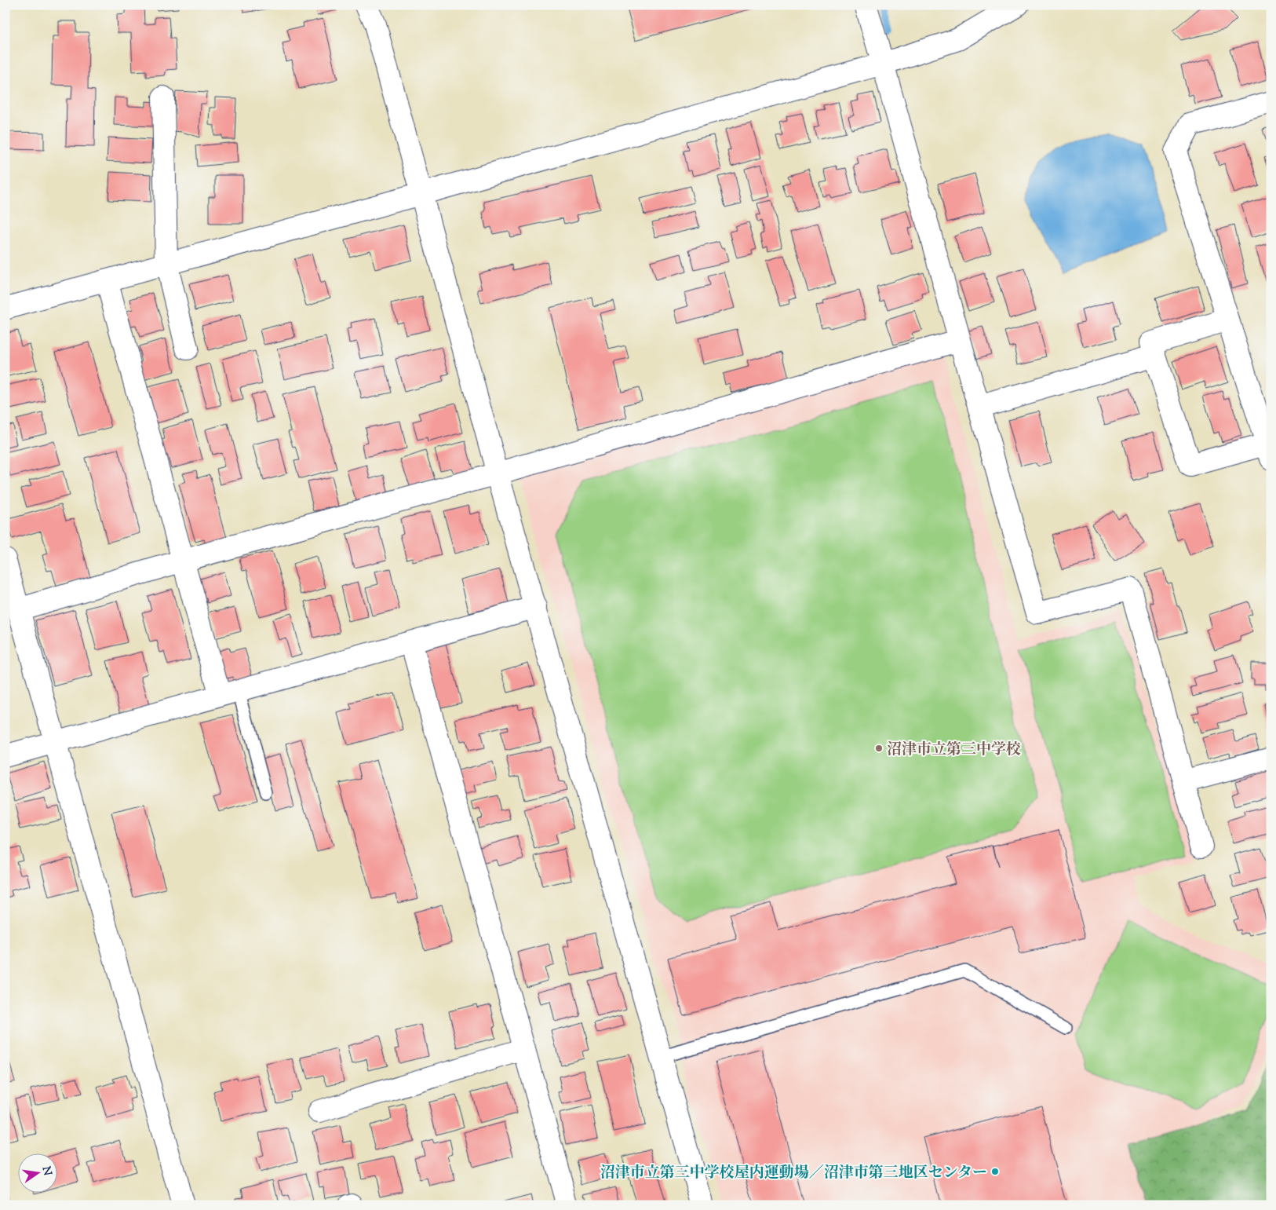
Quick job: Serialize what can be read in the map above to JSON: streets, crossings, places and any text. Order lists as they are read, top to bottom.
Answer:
{
  "places": ["沼津市立第三中学校", "沼津市立第三中学校屋内運動場／沼津市第三地区センター"],
  "north": "right"
}
